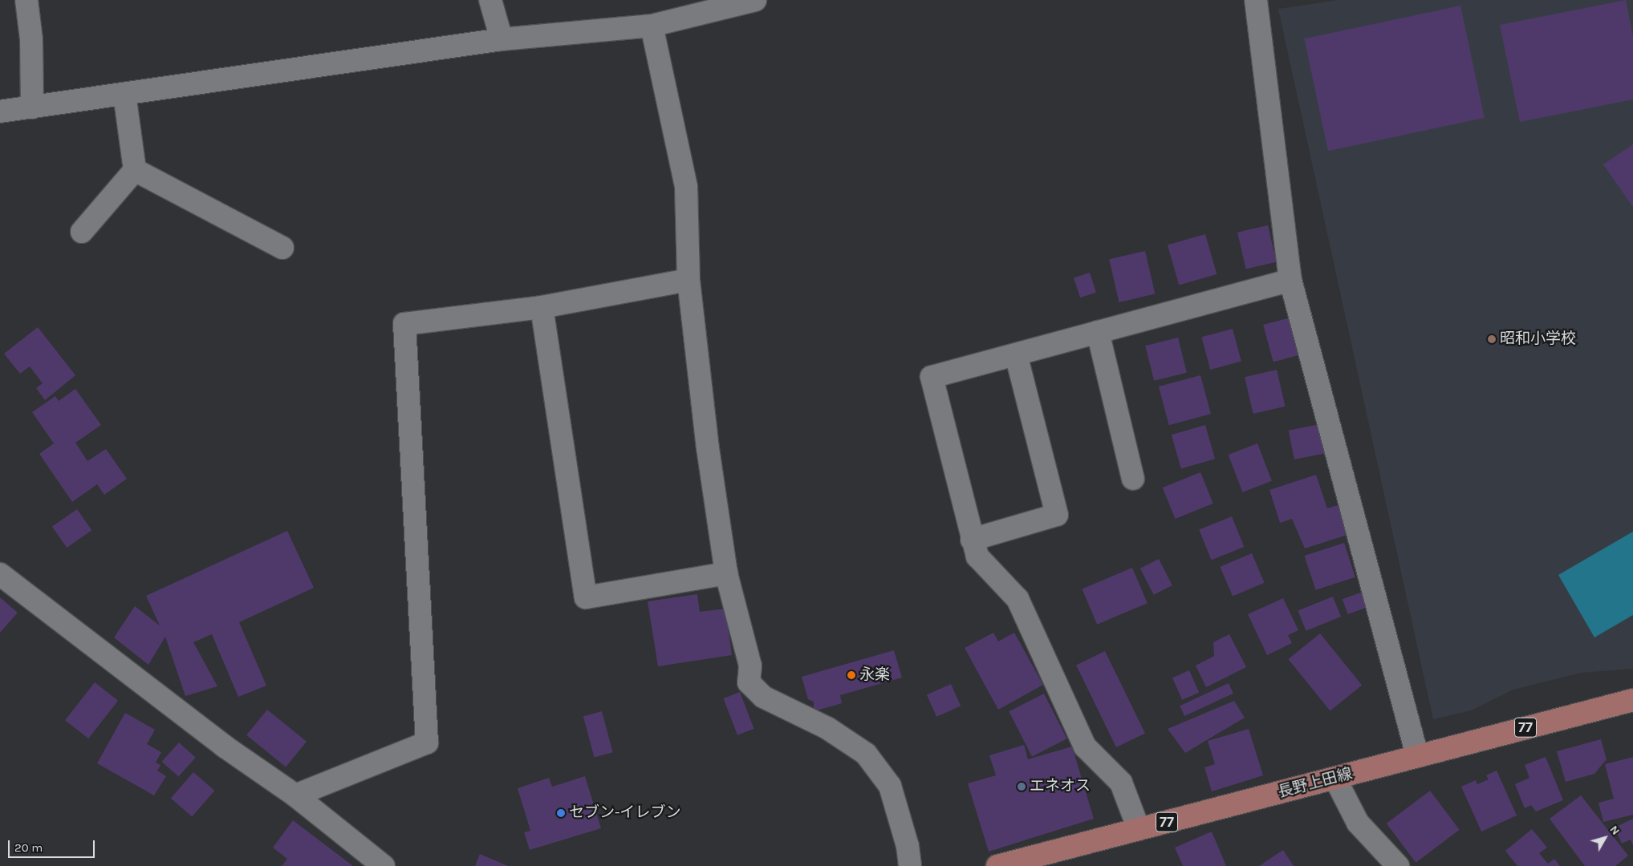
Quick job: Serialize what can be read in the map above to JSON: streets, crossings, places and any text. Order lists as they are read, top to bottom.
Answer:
{
  "streets": {
    "main road": ["77", "長野上田線"]
  },
  "places": [
    "昭和小学校",
    "永楽",
    "エネオス",
    "セブン-イレブン"
  ],
  "scale_bar": "20 m",
  "north": "top right"
}
